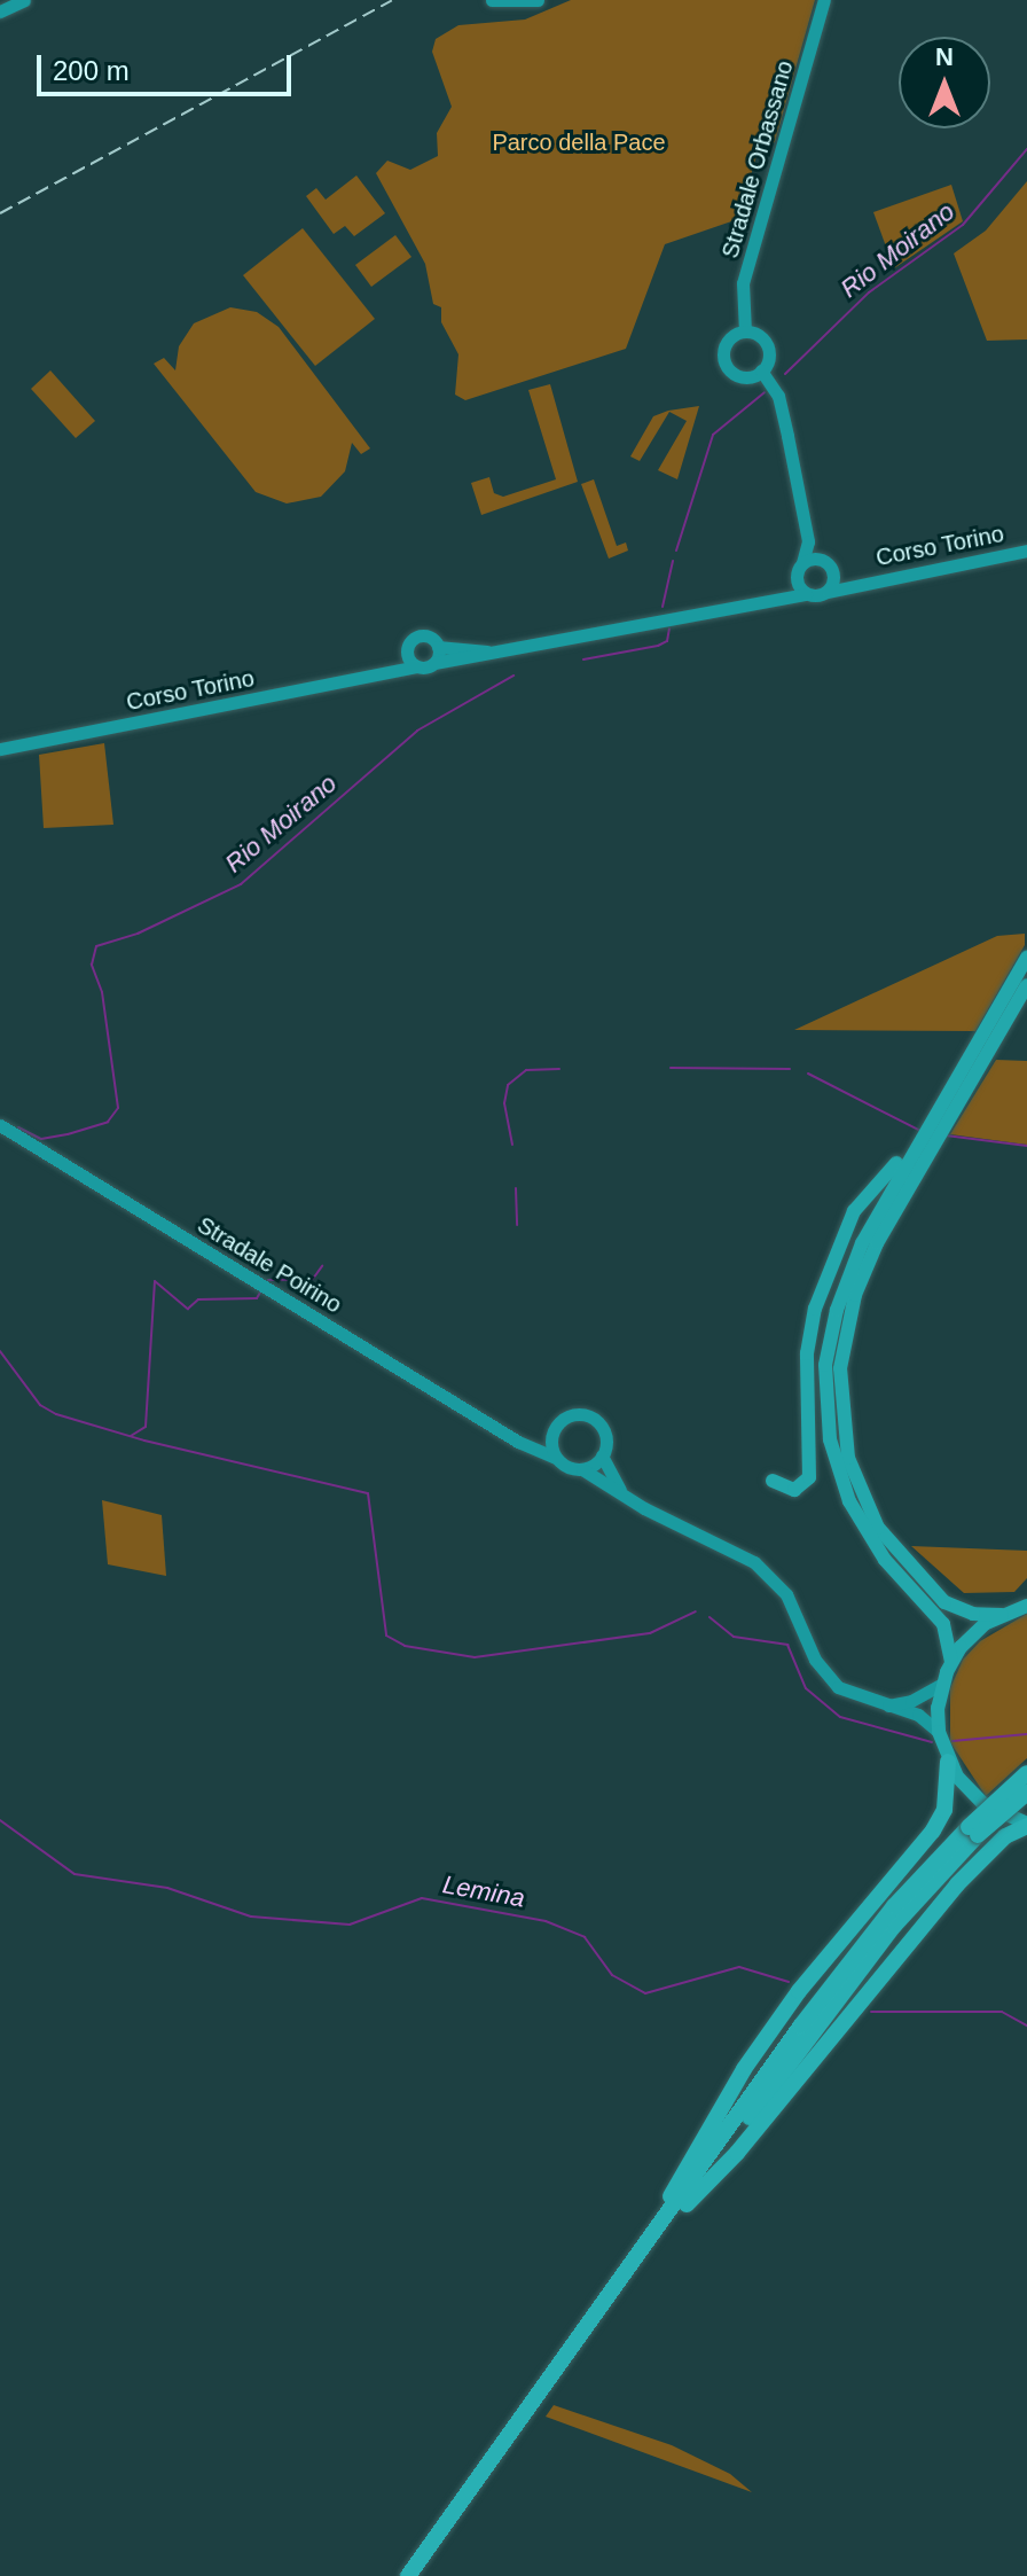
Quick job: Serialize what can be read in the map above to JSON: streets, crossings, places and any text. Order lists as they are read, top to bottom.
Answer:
{
  "streets": {
    "main road": ["Stradale Orbassano", "Corso Torino", "Stradale Poirino"]
  },
  "water": ["Rio Moirano", "Lemina"],
  "parks": ["Parco della Pace"],
  "scale_bar": "200 m",
  "north": "top"
}
